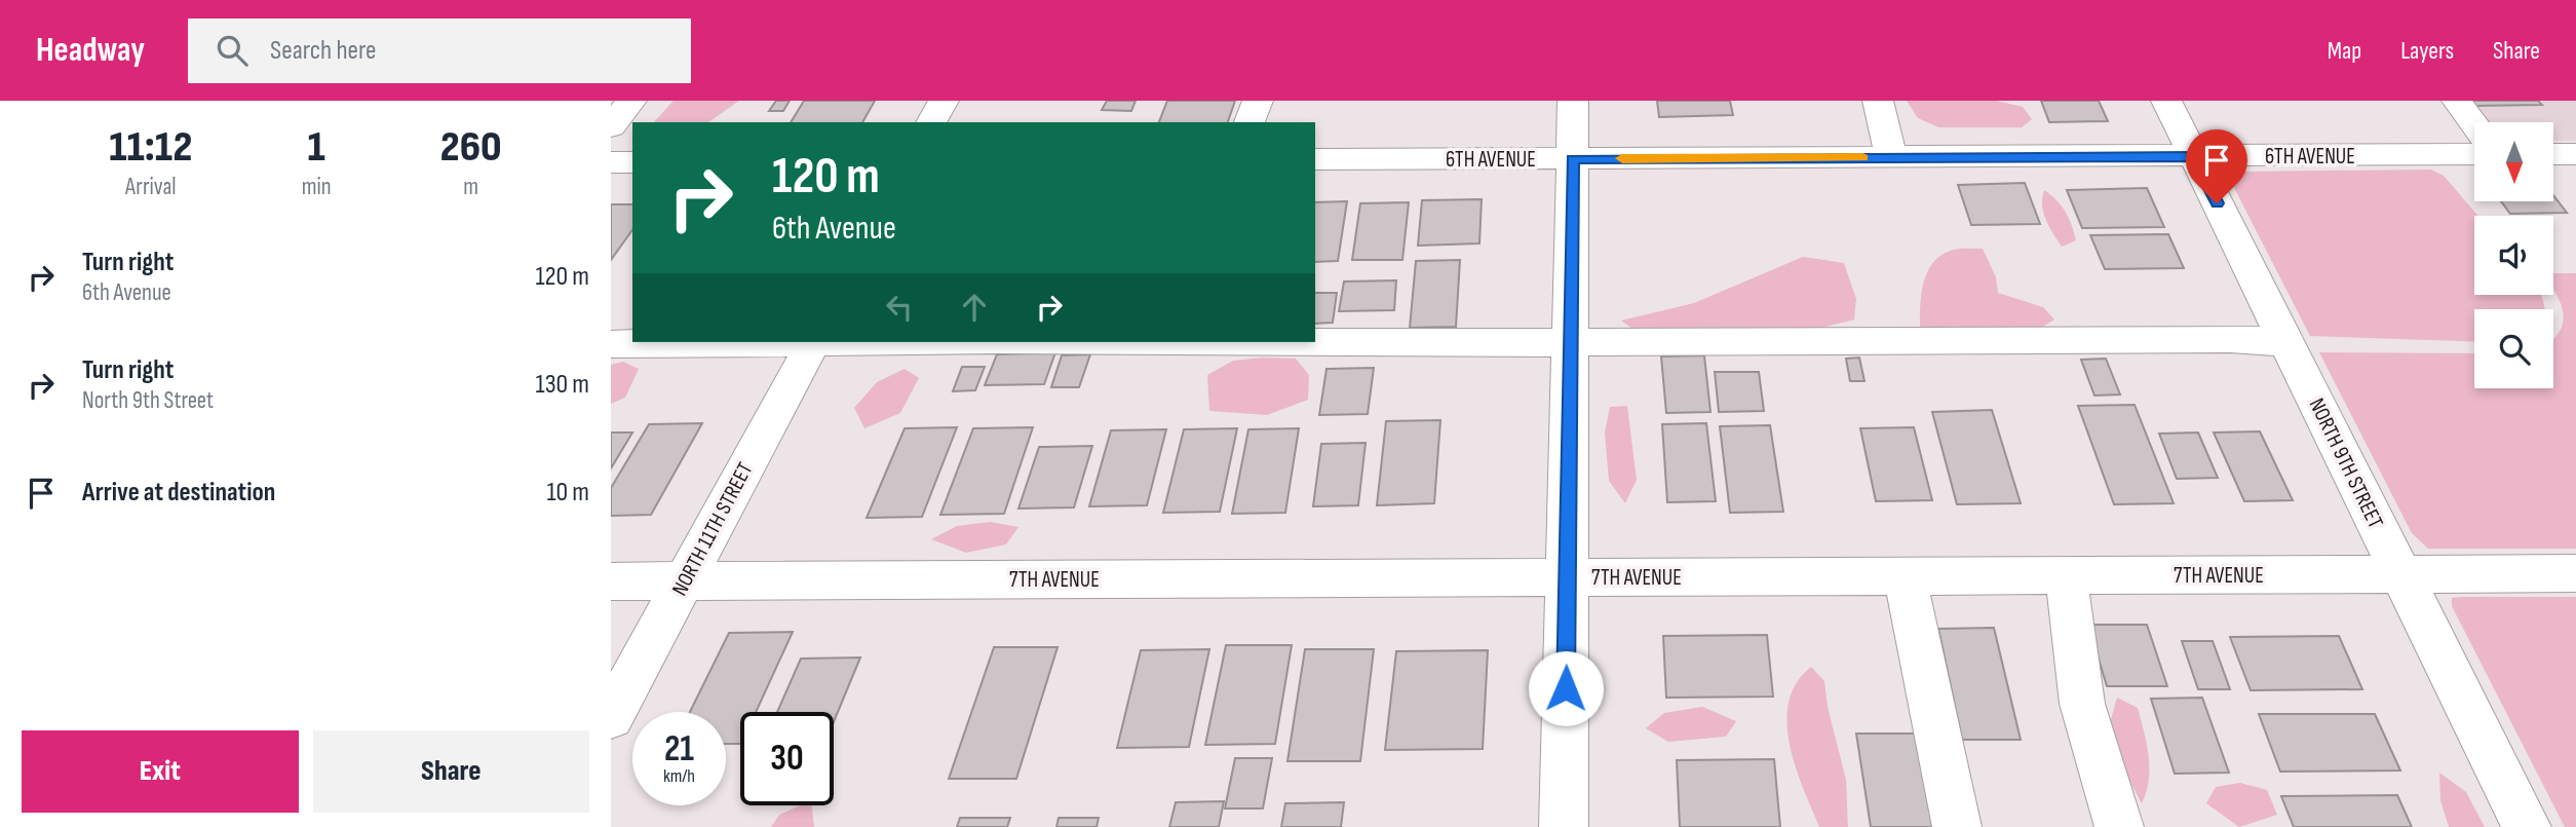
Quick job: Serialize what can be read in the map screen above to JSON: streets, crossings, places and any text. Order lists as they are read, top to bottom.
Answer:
{
  "streets": {
    "street": [
      "6TH AVENUE",
      "NORTH 9TH STREET",
      "NORTH 11TH STREET",
      "7TH AVENUE"
    ]
  },
  "crossings": [
    ["6TH AVENUE", "NORTH 9TH STREET"],
    ["NORTH 9TH STREET", "7TH AVENUE"],
    ["NORTH 11TH STREET", "7TH AVENUE"]
  ],
  "north": "bottom",
  "page": {
    "header": "Headway",
    "search": "Search here",
    "nav": ["Map", "Layers", "Share"],
    "eta": [
      "11:12",
      "Arrival",
      "1",
      "min",
      "260",
      "m"
    ],
    "turn": ["120 m", "6th Avenue"],
    "list": [
      {
        "name": "Turn right",
        "note": "6th Avenue",
        "value": "120 m"
      },
      {
        "name": "Turn right",
        "note": "North 9th Street",
        "value": "130 m"
      },
      {
        "name": "Arrive at destination",
        "value": "10 m"
      }
    ],
    "speed": "21 km/h",
    "limit": "30",
    "buttons": ["Exit", "Share"]
  }
}
